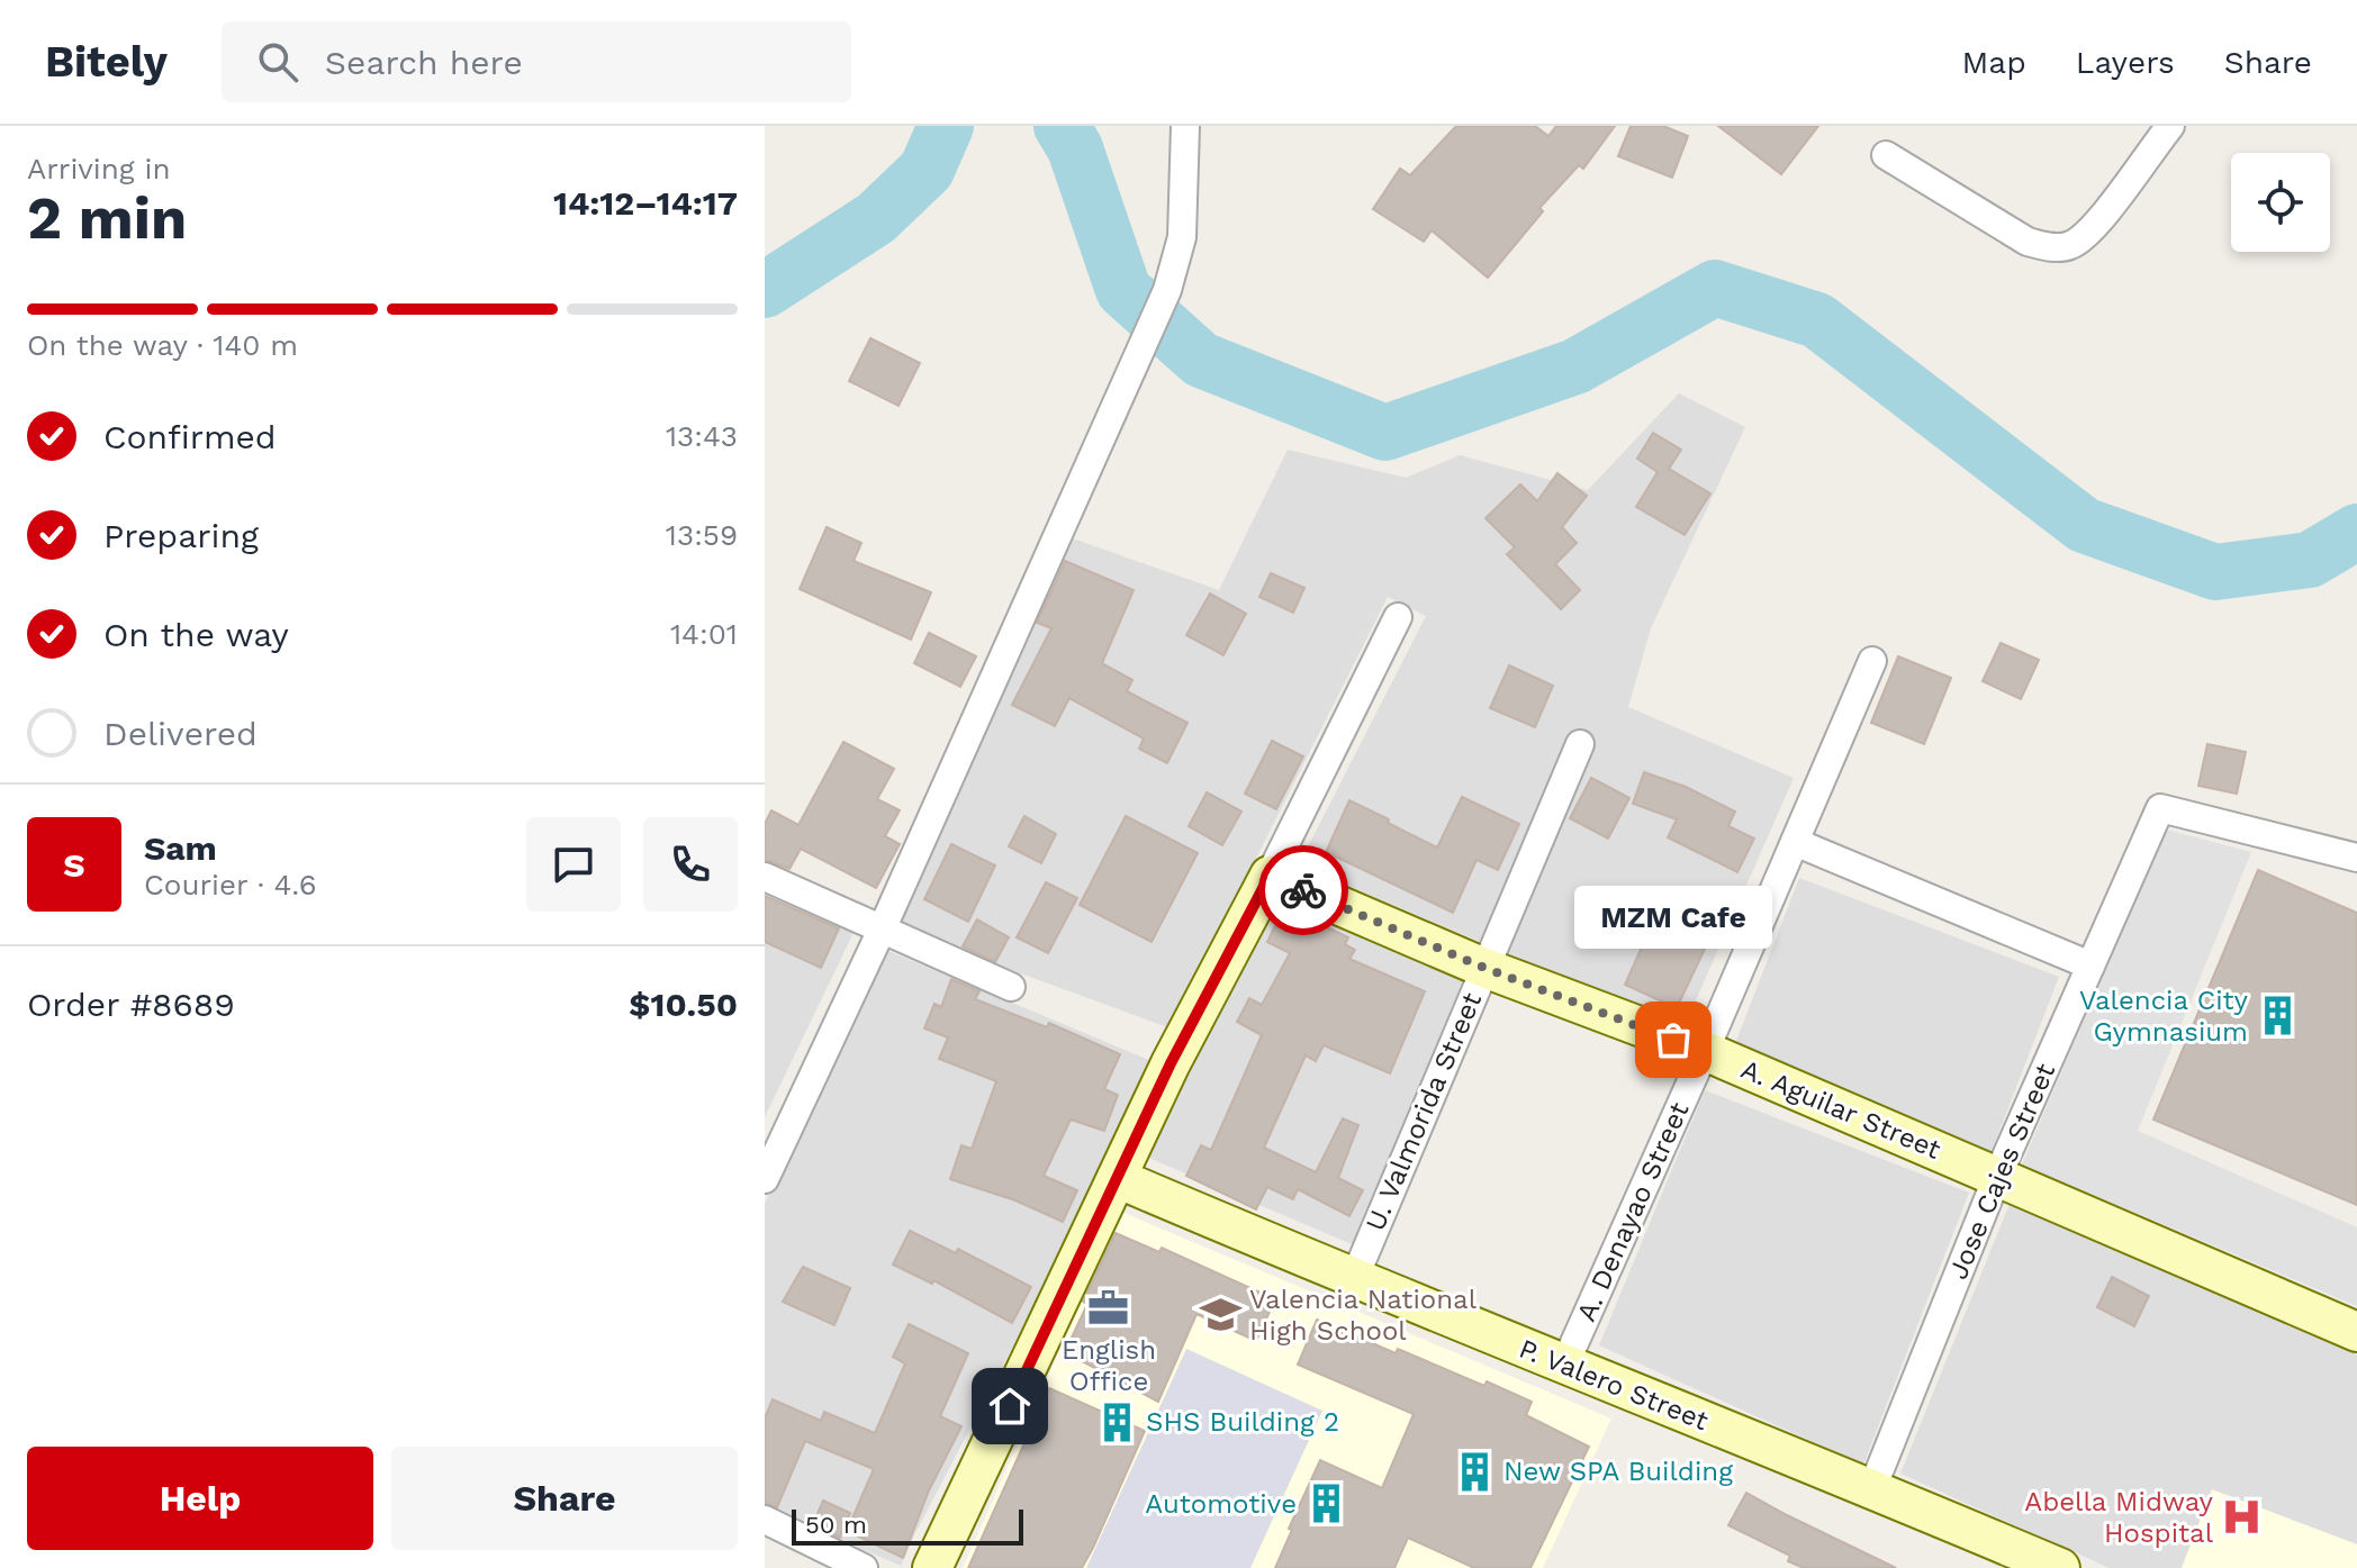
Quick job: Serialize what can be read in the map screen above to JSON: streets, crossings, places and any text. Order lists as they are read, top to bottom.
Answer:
{
  "streets": {
    "street": [
      "A. Aguilar Street",
      "U. Valmorida Street",
      "Jose Cajes Street",
      "A. Denayao Street",
      "P. Valero Street"
    ]
  },
  "crossings": [
    ["A. Aguilar Street", "U. Valmorida Street"],
    ["A. Aguilar Street", "Jose Cajes Street"],
    ["A. Aguilar Street", "A. Denayao Street"],
    ["U. Valmorida Street", "P. Valero Street"],
    ["Jose Cajes Street", "P. Valero Street"],
    ["A. Denayao Street", "P. Valero Street"]
  ],
  "places": {
    "building": [
      "Valencia City Gymnasium",
      "SHS Building 2",
      "New SPA Building",
      "Automotive"
    ],
    "other": ["MZM Cafe"],
    "office": ["English Office"],
    "school or university": ["Valencia National High School"],
    "hospital": ["Abella Midway Hospital"]
  },
  "scale_bar": "50 m",
  "page": {
    "header": "Bitely",
    "search": "Search here",
    "nav": ["Map", "Layers", "Share"],
    "heading": ["2 min", "Arriving in", "14:12–14:17"],
    "panel": [
      "Sam",
      "Courier · 4.6",
      "Order #8689",
      "$10.50"
    ],
    "bar": "On the way · 140 m",
    "list": [
      ["Confirmed", "13:43"],
      ["Preparing", "13:59"],
      ["On the way", "14:01"],
      "Delivered"
    ],
    "round": "S",
    "bubble": "MZM Cafe",
    "buttons": ["Help", "Share"],
    "scale": "50 m"
  }
}
